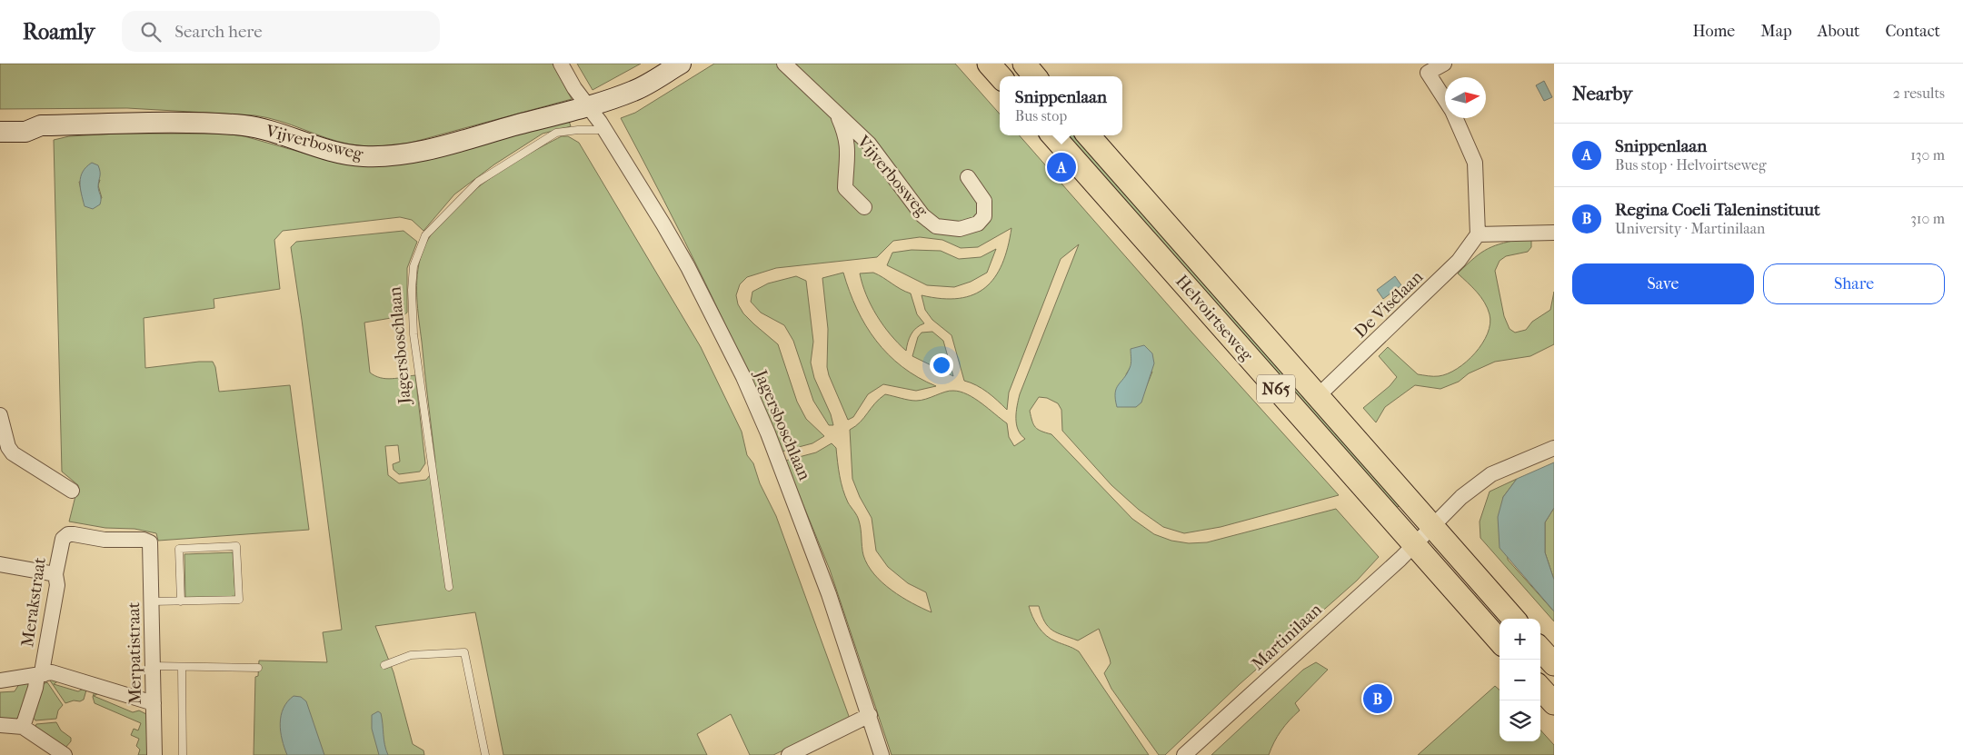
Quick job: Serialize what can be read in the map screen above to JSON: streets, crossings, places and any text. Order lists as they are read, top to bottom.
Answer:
{
  "streets": {
    "main road": ["Vijverbosweg", "Helvoirtseweg", "N65"],
    "street": [
      "De Visélaan",
      "Jagersboschlaan",
      "Merakstraat",
      "Martinilaan",
      "Merpatistraat"
    ]
  },
  "crossings": [
    ["Vijverbosweg", "Jagersboschlaan"],
    ["De Visélaan", "Helvoirtseweg"],
    ["Helvoirtseweg", "Martinilaan"],
    ["Merakstraat", "Merpatistraat"]
  ],
  "north": "right",
  "page": {
    "header": "Roamly",
    "search": "Search here",
    "nav": [
      "Home",
      "Map",
      "About",
      "Contact"
    ],
    "heading": ["Nearby", "2 results"],
    "popup": ["Snippenlaan", "Bus stop"],
    "list": [
      {
        "mark": "A",
        "name": "Snippenlaan",
        "note": "Bus stop · Helvoirtseweg",
        "value": "130 m"
      },
      {
        "mark": "B",
        "name": "Regina Coeli Taleninstituut",
        "note": "University · Martinilaan",
        "value": "310 m"
      }
    ],
    "pins": ["A", "B"],
    "buttons": ["Save", "Share"],
    "map_buttons": ["+", "−"]
  }
}
